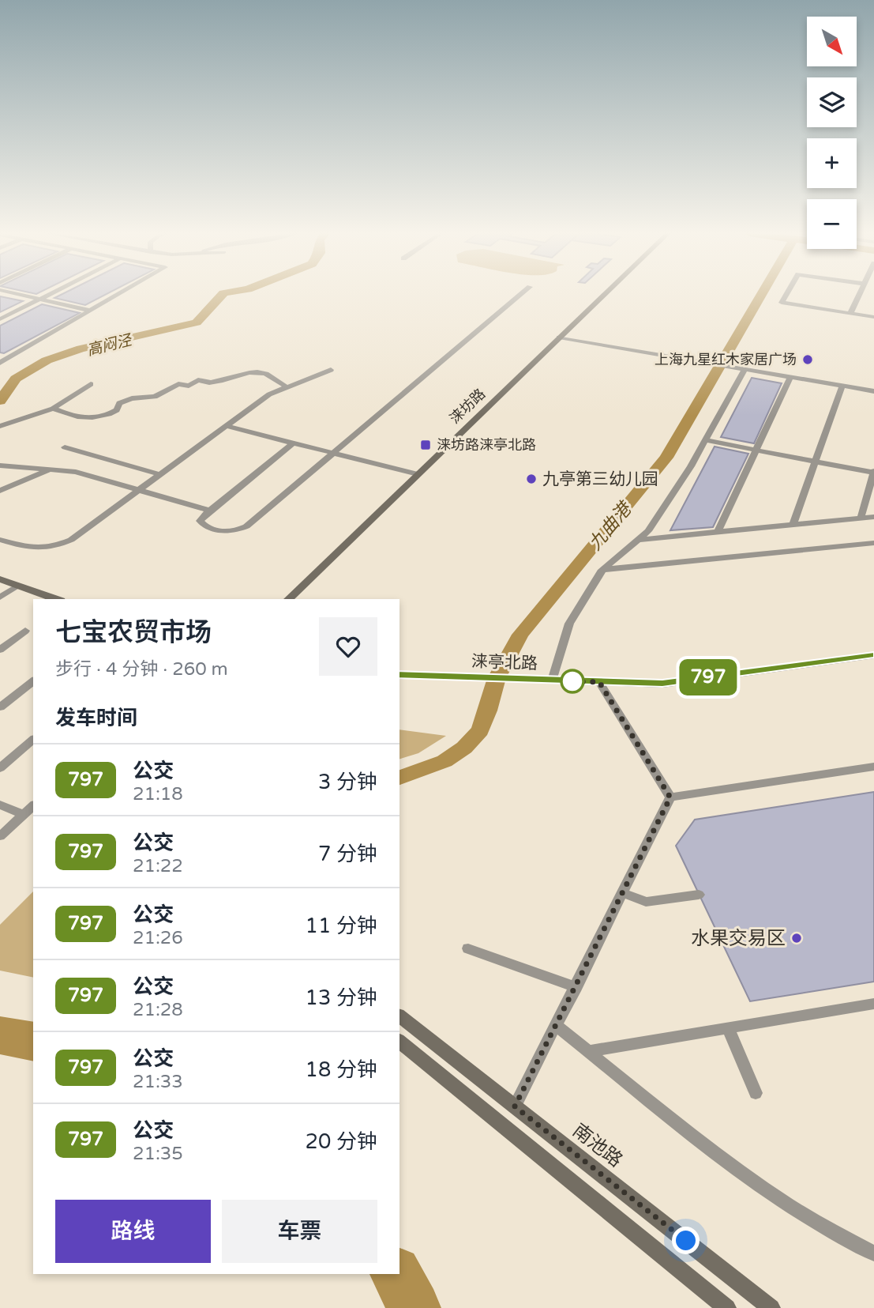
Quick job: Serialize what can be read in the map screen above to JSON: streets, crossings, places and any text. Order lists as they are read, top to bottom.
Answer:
{
  "streets": {
    "street": ["涞坊路", "涞亭北路", "南池路"]
  },
  "water": ["高闷泾", "九曲港"],
  "places": {
    "other": ["上海九星红木家居广场", "九亭第三幼儿园", "水果交易区"],
    "transit": ["涞坊路涞亭北路"]
  },
  "lines": ["bus line 797"],
  "north": "bottom right",
  "page": {
    "on_map": "797",
    "map_buttons": ["+", "−"],
    "heading": [
      ["七宝农贸市场", "步行 · 4 分钟 · 260 m"],
      "发车时间"
    ],
    "list": [
      {
        "mark": "797",
        "name": "公交",
        "note": "21:18",
        "value": "3 分钟"
      },
      {
        "mark": "797",
        "name": "公交",
        "note": "21:22",
        "value": "7 分钟"
      },
      {
        "mark": "797",
        "name": "公交",
        "note": "21:26",
        "value": "11 分钟"
      },
      {
        "mark": "797",
        "name": "公交",
        "note": "21:28",
        "value": "13 分钟"
      },
      {
        "mark": "797",
        "name": "公交",
        "note": "21:33",
        "value": "18 分钟"
      },
      {
        "mark": "797",
        "name": "公交",
        "note": "21:35",
        "value": "20 分钟"
      }
    ],
    "buttons": ["路线", "车票"]
  }
}
